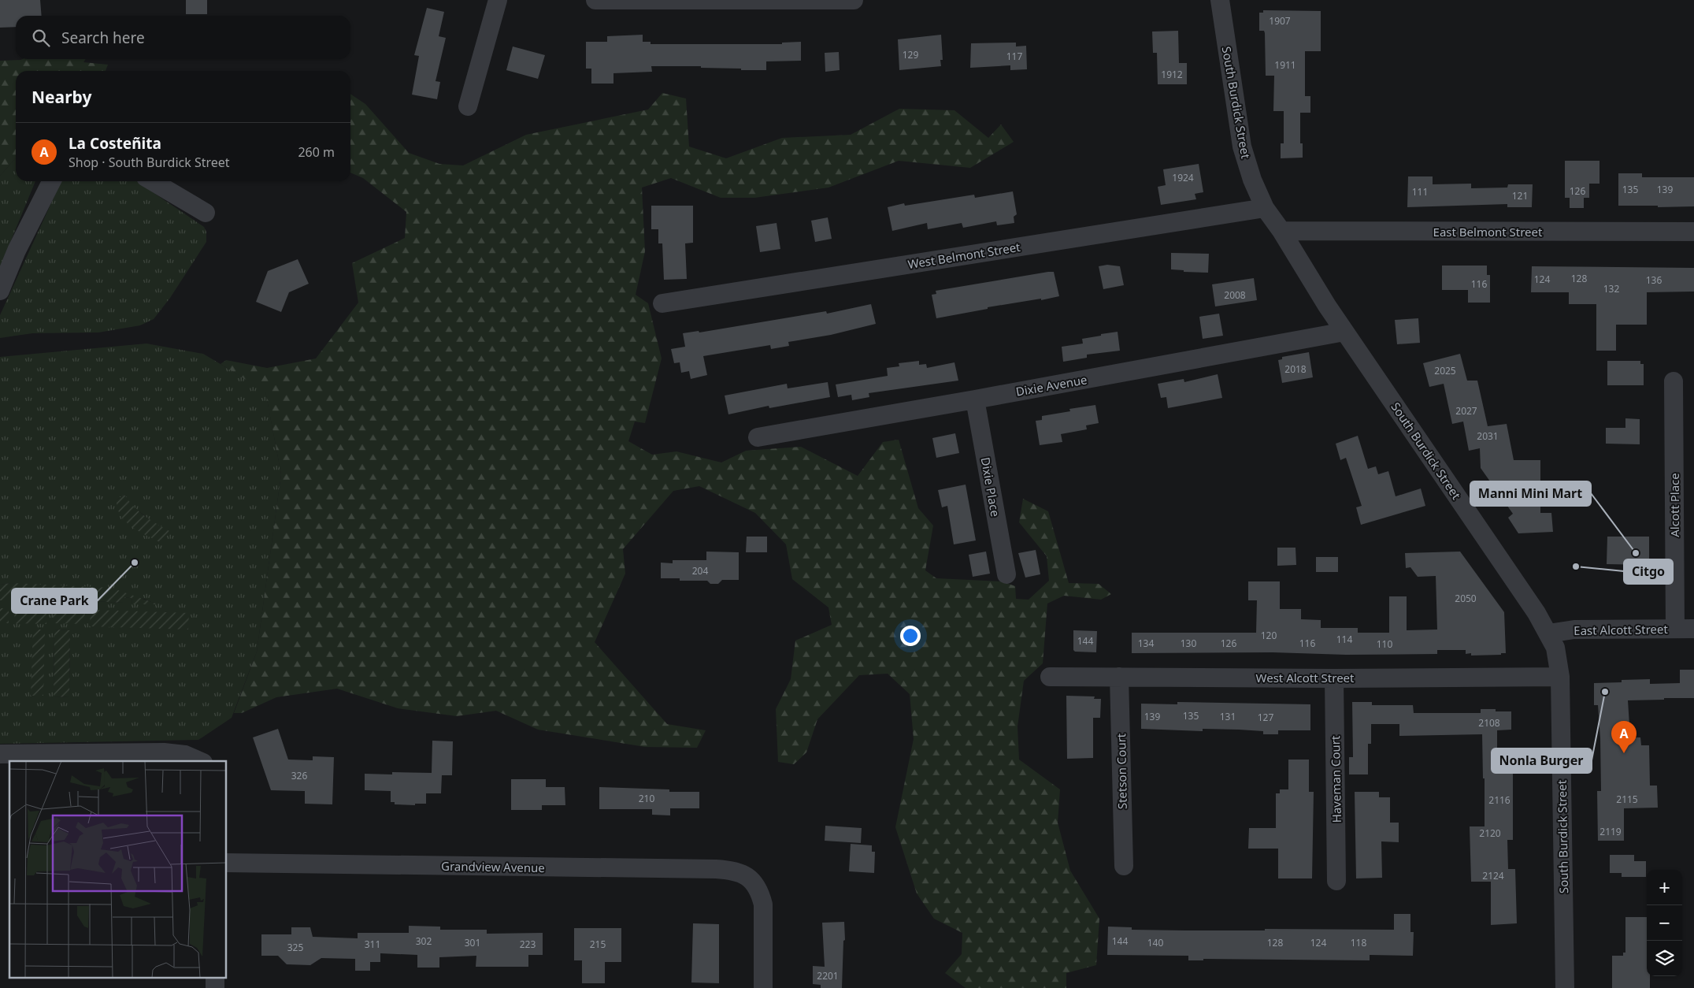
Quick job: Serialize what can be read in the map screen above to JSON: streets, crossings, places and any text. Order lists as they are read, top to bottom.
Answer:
{
  "streets": {
    "street": [
      "South Burdick Street",
      "East Belmont Street",
      "West Belmont Street",
      "Dixie Avenue",
      "Dixie Place",
      "Alcott Place",
      "East Alcott Street",
      "West Alcott Street",
      "Stetson Court",
      "Haveman Court",
      "Grandview Avenue"
    ]
  },
  "crossings": [
    ["South Burdick Street", "East Belmont Street"],
    ["South Burdick Street", "West Belmont Street"],
    ["South Burdick Street", "Dixie Avenue"],
    ["South Burdick Street", "East Alcott Street"],
    ["South Burdick Street", "West Alcott Street"],
    ["Dixie Avenue", "Dixie Place"],
    ["Alcott Place", "East Alcott Street"],
    ["West Alcott Street", "Stetson Court"],
    ["West Alcott Street", "Haveman Court"]
  ],
  "places": [
    "Manni Mini Mart",
    "Crane Park",
    "Citgo",
    "Nonla Burger"
  ],
  "house_numbers": [
    "1907",
    "129",
    "117",
    "1911",
    "1912",
    "1924",
    "135",
    "139",
    "126",
    "111",
    "121",
    "128",
    "124",
    "136",
    "116",
    "132",
    "2008",
    "2018",
    "2025",
    "2027",
    "2031",
    "204",
    "2050",
    "120",
    "114",
    "144",
    "134",
    "130",
    "126",
    "116",
    "110",
    "135",
    "139",
    "131",
    "127",
    "2108",
    "326",
    "210",
    "2115",
    "2116",
    "2119",
    "2120",
    "2124",
    "302",
    "144",
    "301",
    "140",
    "128",
    "124",
    "118",
    "311",
    "223",
    "215",
    "325",
    "2201"
  ],
  "page": {
    "search": "Search here",
    "heading": "Nearby",
    "list": [
      {
        "mark": "A",
        "name": "La Costeñita",
        "note": "Shop · South Burdick Street",
        "value": "260 m"
      }
    ],
    "pins": "A",
    "map_buttons": ["+", "−"]
  }
}
